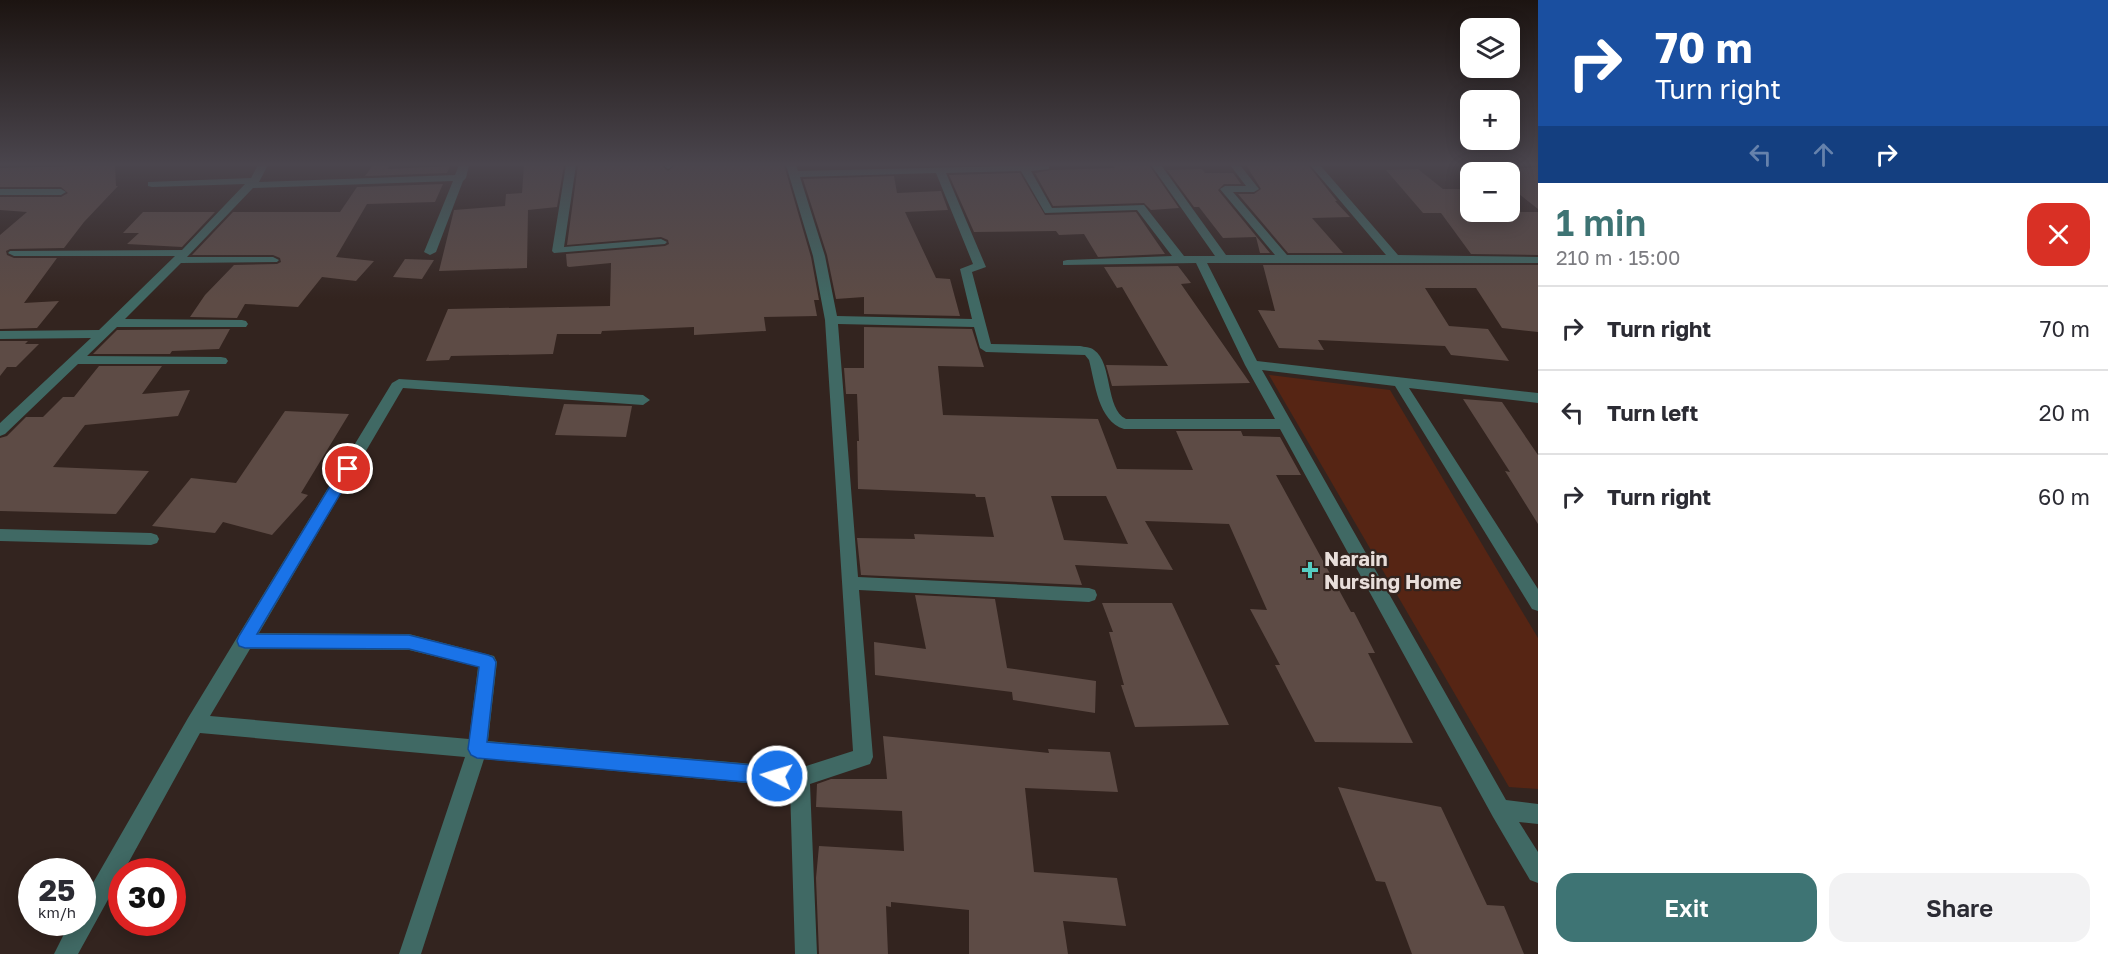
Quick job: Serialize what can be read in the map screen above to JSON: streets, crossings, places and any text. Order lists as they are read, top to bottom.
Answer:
{
  "places": {
    "health": ["Narain Nursing Home"]
  },
  "page": {
    "turn": ["70 m", "Turn right"],
    "map_buttons": ["+", "−"],
    "heading": ["1 min", "210 m · 15:00"],
    "list": [
      {
        "name": "Turn right",
        "value": "70 m"
      },
      {
        "name": "Turn left",
        "value": "20 m"
      },
      {
        "name": "Turn right",
        "value": "60 m"
      }
    ],
    "speed": "25 km/h",
    "limit": "30",
    "buttons": ["Exit", "Share"]
  }
}
